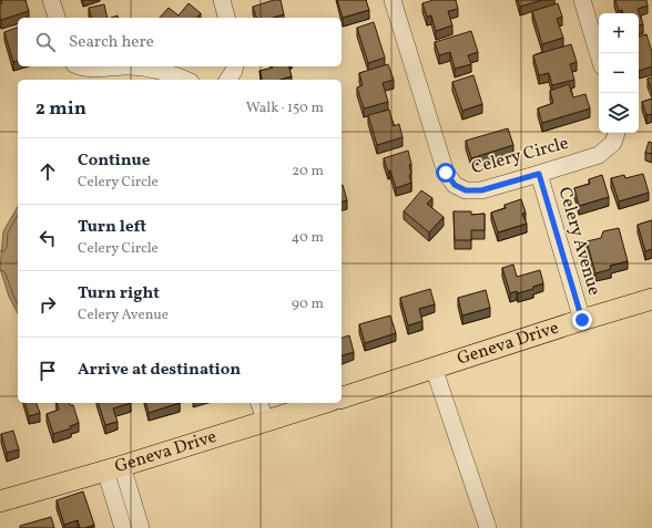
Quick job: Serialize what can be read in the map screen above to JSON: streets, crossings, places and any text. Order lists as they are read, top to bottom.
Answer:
{
  "streets": {
    "main road": ["Geneva Drive"],
    "street": ["Celery Circle", "Celery Avenue"]
  },
  "crossings": [
    ["Celery Circle", "Celery Avenue"],
    ["Celery Avenue", "Geneva Drive"]
  ],
  "page": {
    "map_buttons": ["+", "−"],
    "search": "Search here",
    "heading": ["2 min", "Walk · 150 m"],
    "list": [
      ["Continue", "Celery Circle", "20 m"],
      ["Turn left", "Celery Circle", "40 m"],
      ["Turn right", "Celery Avenue", "90 m"],
      "Arrive at destination"
    ]
  }
}
